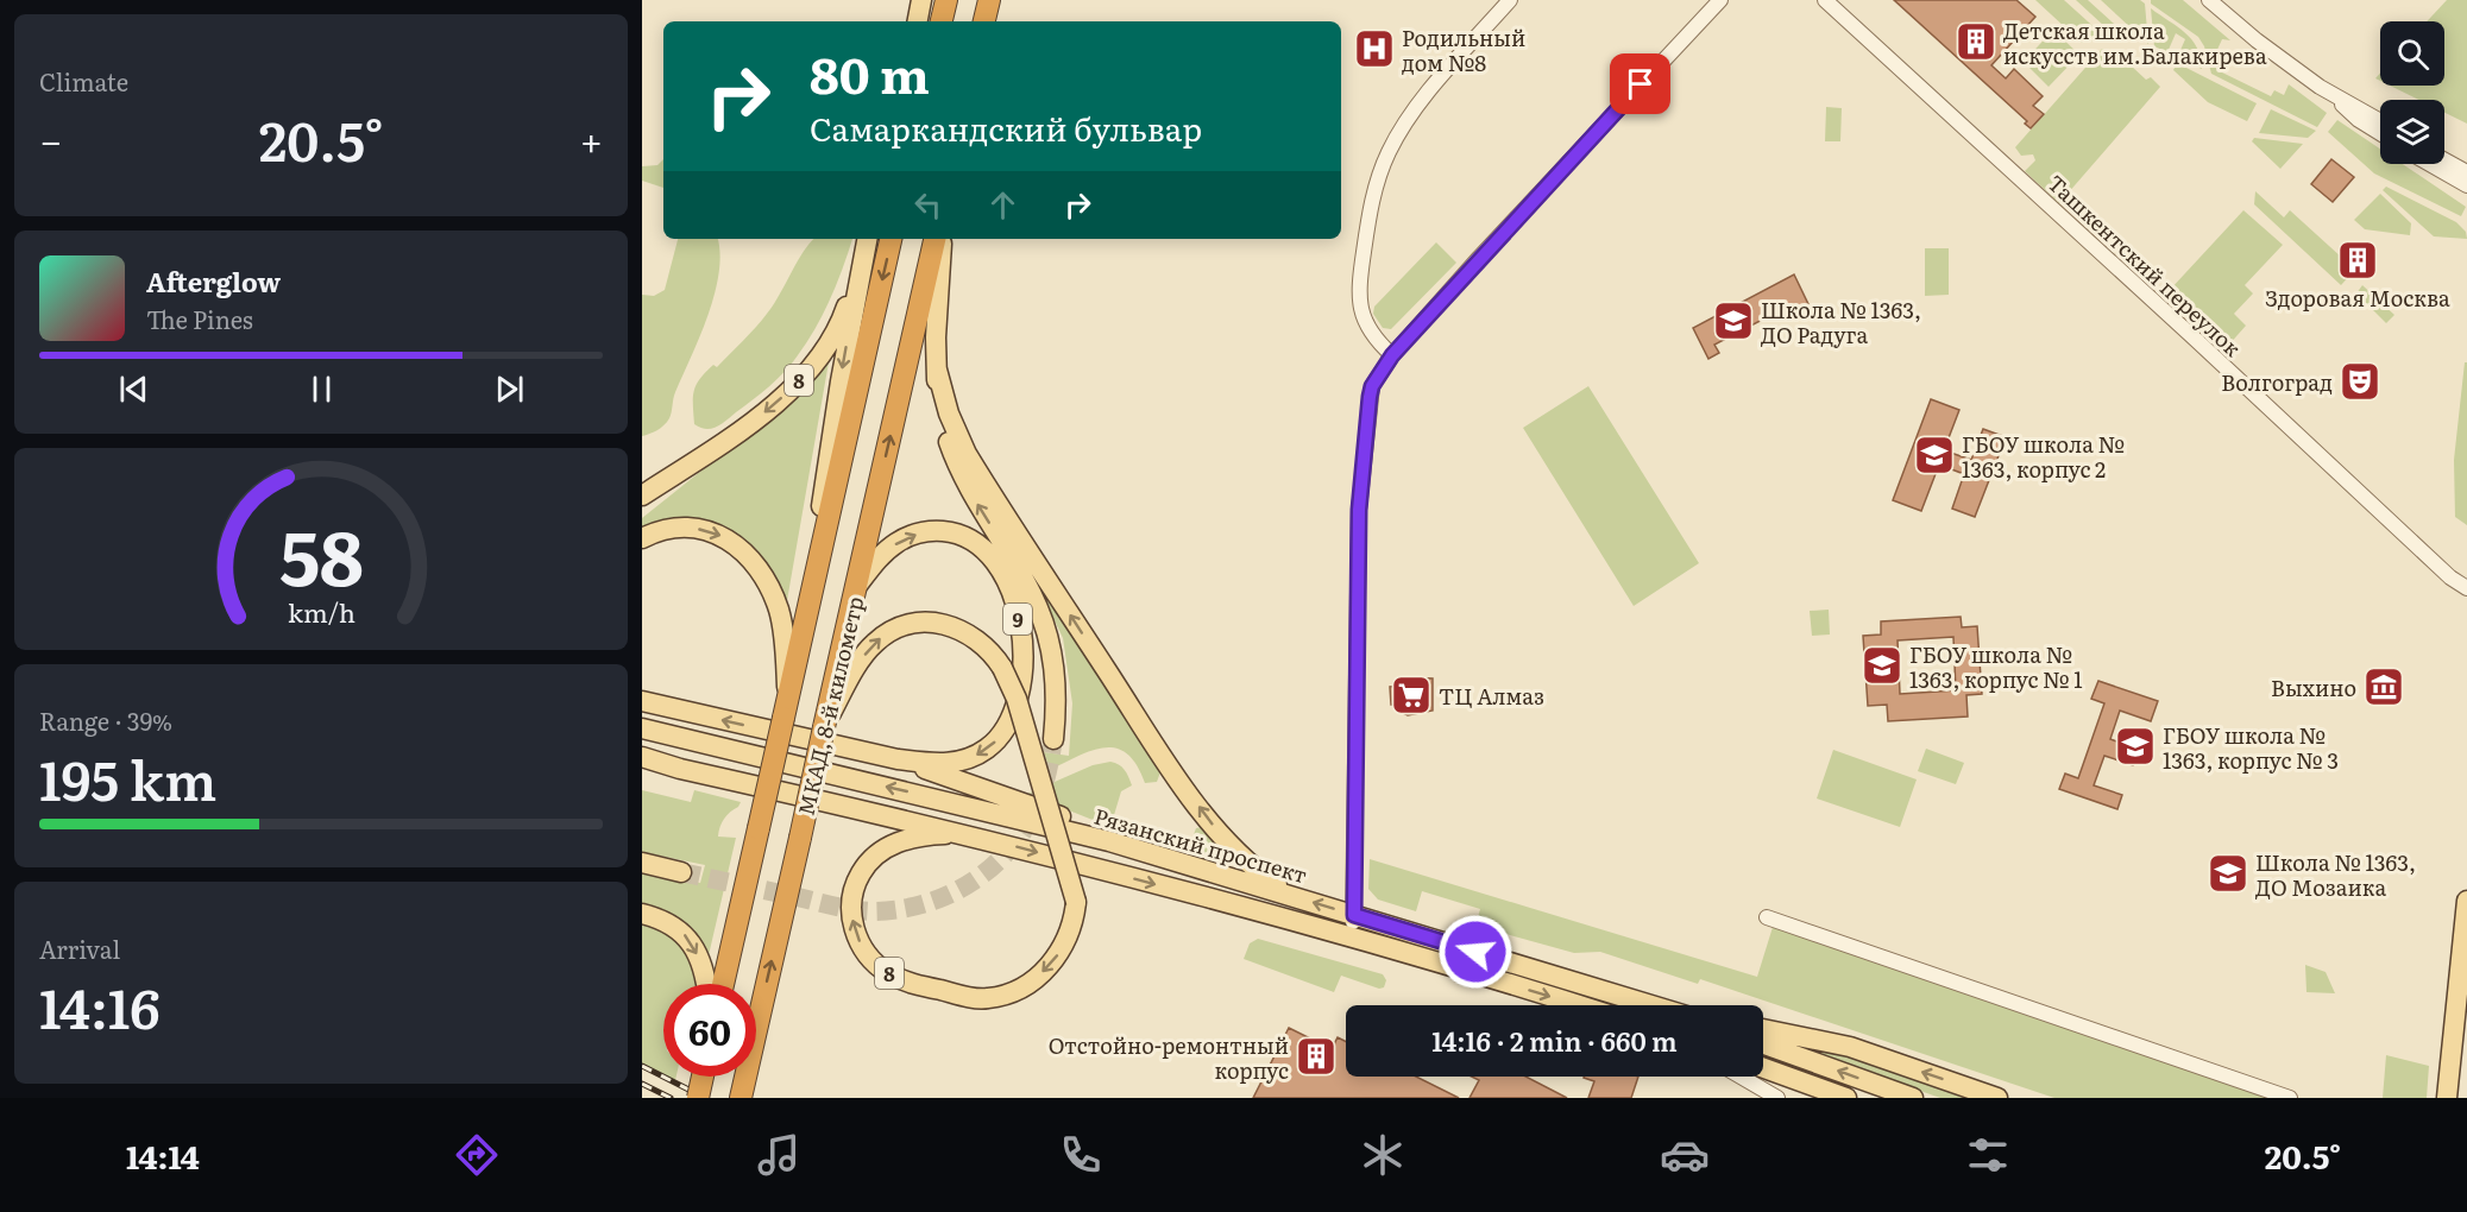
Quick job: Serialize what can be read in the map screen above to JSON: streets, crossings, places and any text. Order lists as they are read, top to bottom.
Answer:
{
  "streets": {
    "highway": ["МКАД, 8-й километр"],
    "main road": ["8", "9", "Рязанский проспект"],
    "street": ["Ташкентский переулок"]
  },
  "crossings": [
    ["8", "МКАД, 8-й километр"],
    ["9", "МКАД, 8-й километр"]
  ],
  "places": {
    "building": ["Детская школа искусств им.Балакирева", "Здоровая Москва", "Отстойно-ремонтный корпус"],
    "hospital": ["Родильный дом №8"],
    "school or university": [
      "Школа № 1363, ДО Радуга",
      "ГБОУ школа № 1363, корпус 2",
      "ГБОУ школа № 1363, корпус № 1",
      "ГБОУ школа № 1363, корпус № 3",
      "Школа № 1363, ДО Мозаика"
    ],
    "theatre": ["Волгоград"],
    "museum": ["Выхино"],
    "supermarket": ["ТЦ Алмаз"]
  },
  "page": {
    "tile": [
      "Climate",
      ["Range · 39%", "195 km"],
      ["Arrival", "14:16"]
    ],
    "turn": ["80 m", "Самаркандский бульвар"],
    "heat": ["−", "20.5°", "+"],
    "song": ["Afterglow", "The Pines"],
    "limit": "60",
    "trip": "14:16 · 2 min · 660 m",
    "tabs": ["14:14", "20.5°"],
    "gauge": ["58", "km/h"]
  }
}
